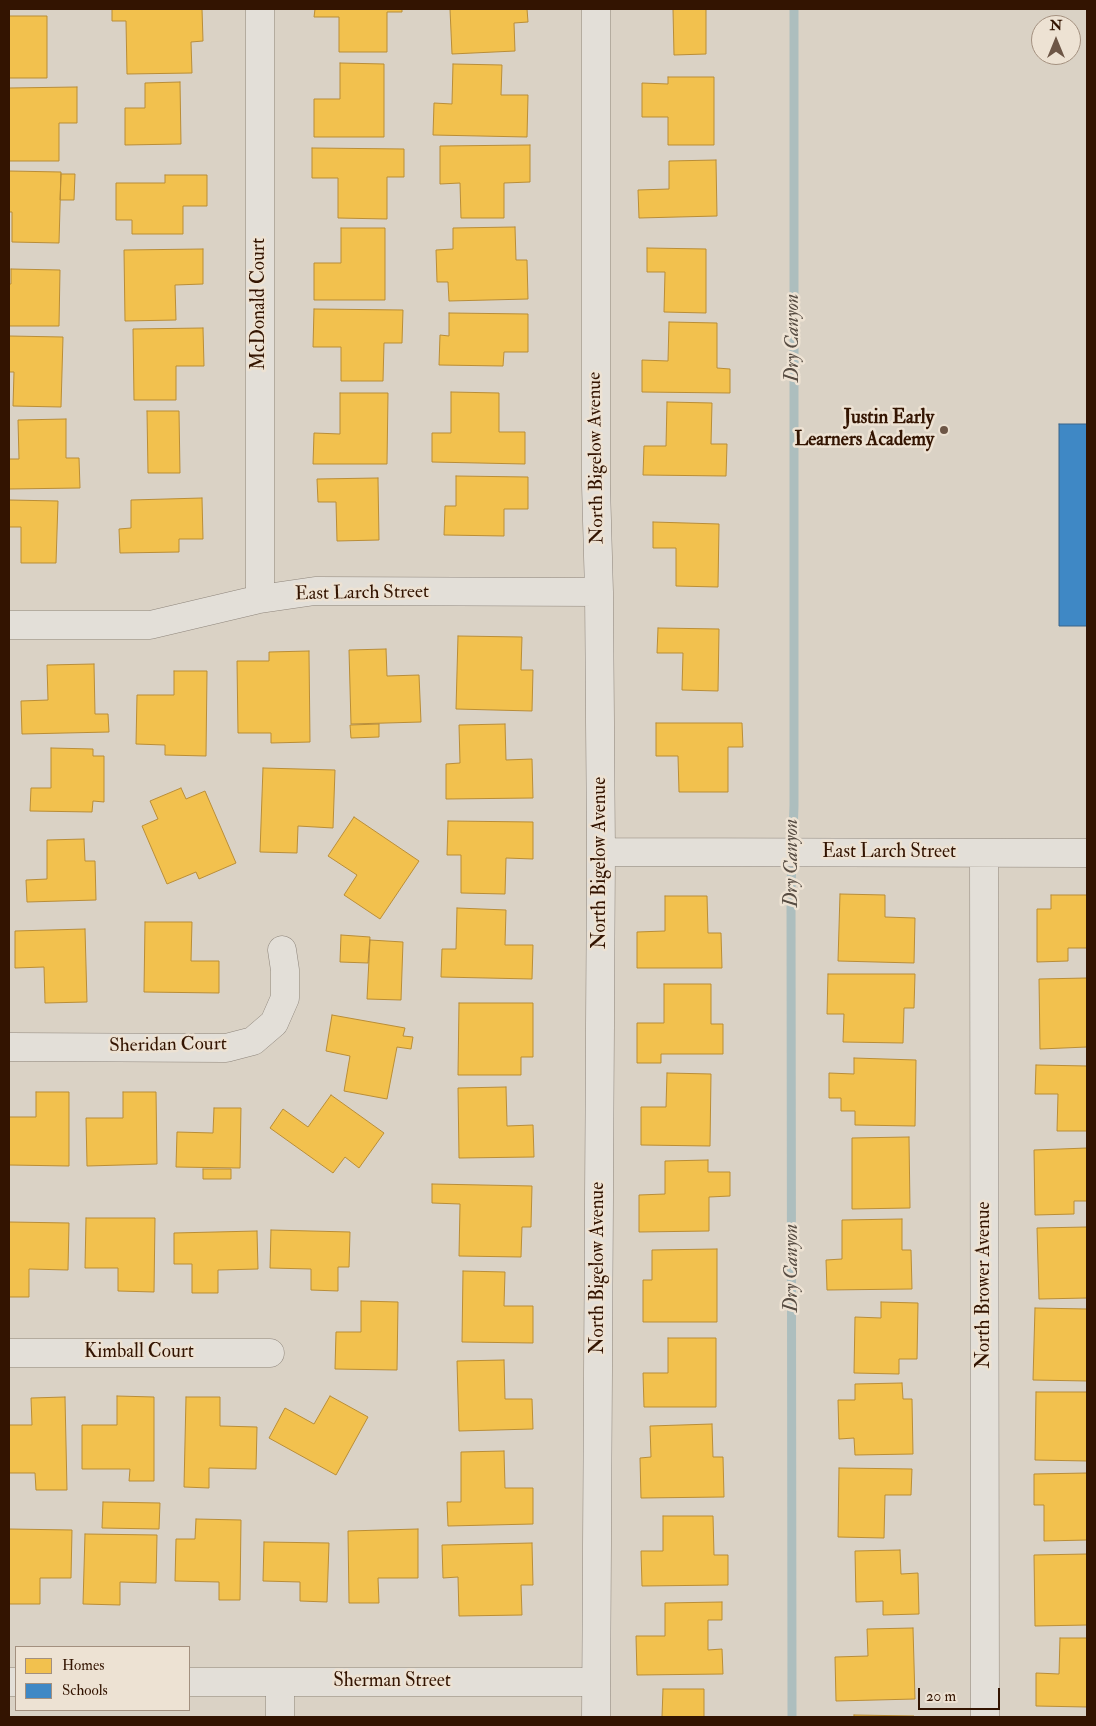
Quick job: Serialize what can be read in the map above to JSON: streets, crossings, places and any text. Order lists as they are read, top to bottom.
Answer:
{
  "streets": {
    "street": [
      "McDonald Court",
      "North Bigelow Avenue",
      "East Larch Street",
      "Sheridan Court",
      "North Brower Avenue",
      "Kimball Court",
      "Sherman Street"
    ]
  },
  "crossings": [
    ["McDonald Court", "East Larch Street"],
    ["North Bigelow Avenue", "East Larch Street"],
    ["North Bigelow Avenue", "Sherman Street"],
    ["East Larch Street", "North Brower Avenue"]
  ],
  "water": ["Dry Canyon"],
  "places": ["Justin Early Learners Academy"],
  "legend": ["Homes", "Schools"],
  "scale_bar": "20 m",
  "north": "top"
}
